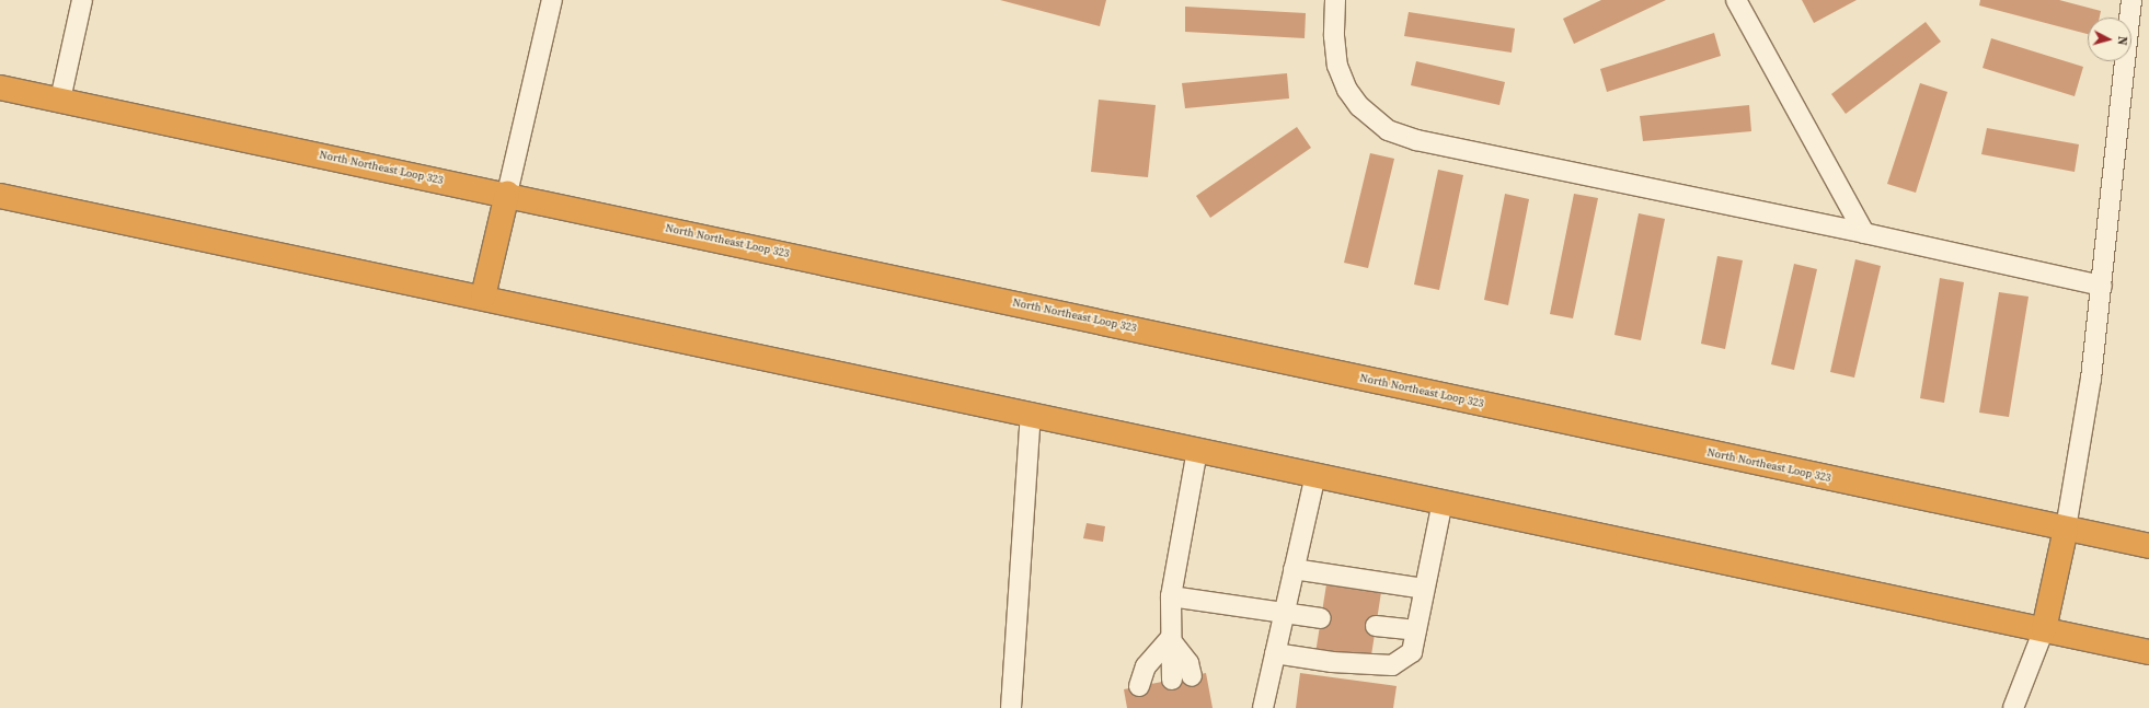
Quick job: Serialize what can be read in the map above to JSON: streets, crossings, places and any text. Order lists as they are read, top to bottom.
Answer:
{
  "streets": {
    "highway": ["North Northeast Loop 323"]
  },
  "north": "right"
}
